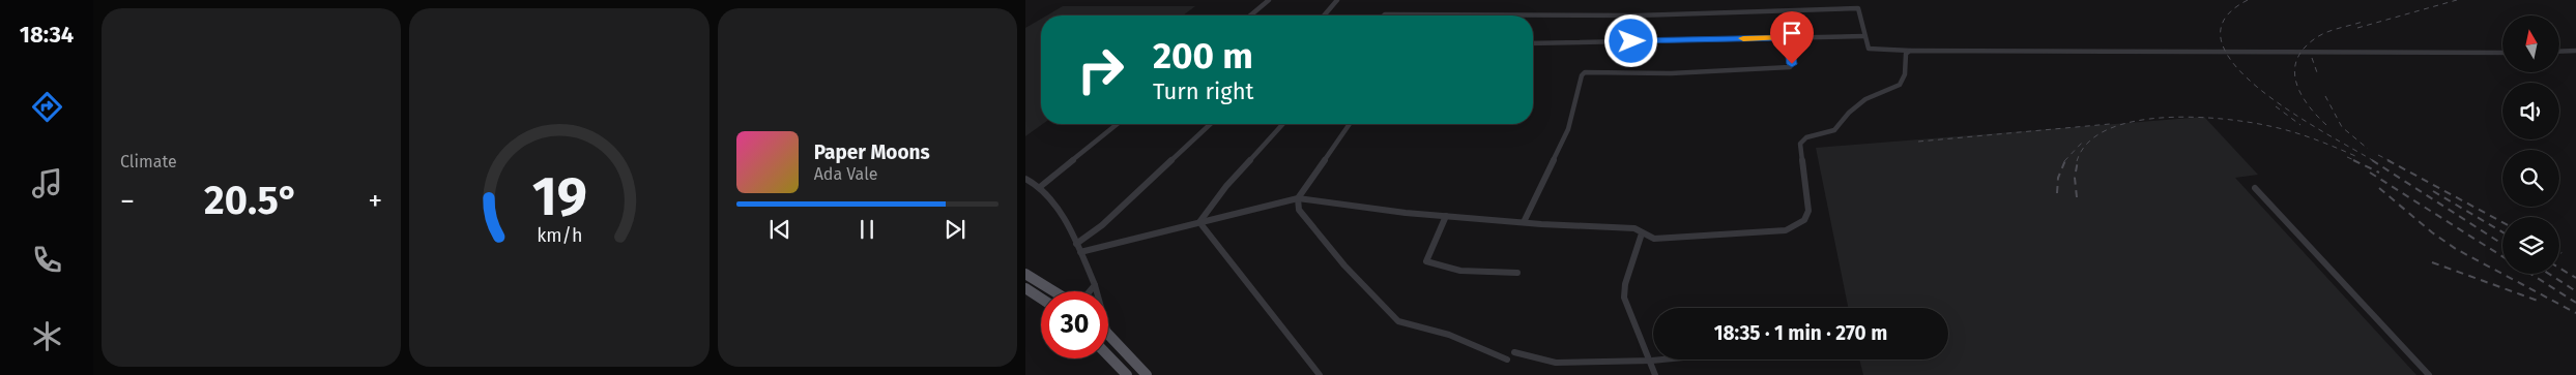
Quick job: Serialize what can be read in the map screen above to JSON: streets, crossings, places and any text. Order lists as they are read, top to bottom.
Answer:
{
  "north": "top",
  "page": {
    "tabs": "18:34",
    "tile": "Climate",
    "turn": ["200 m", "Turn right"],
    "song": ["Paper Moons", "Ada Vale"],
    "heat": ["−", "20.5°", "+"],
    "limit": "30",
    "trip": "18:35 · 1 min · 270 m",
    "gauge": ["19", "km/h"]
  }
}
